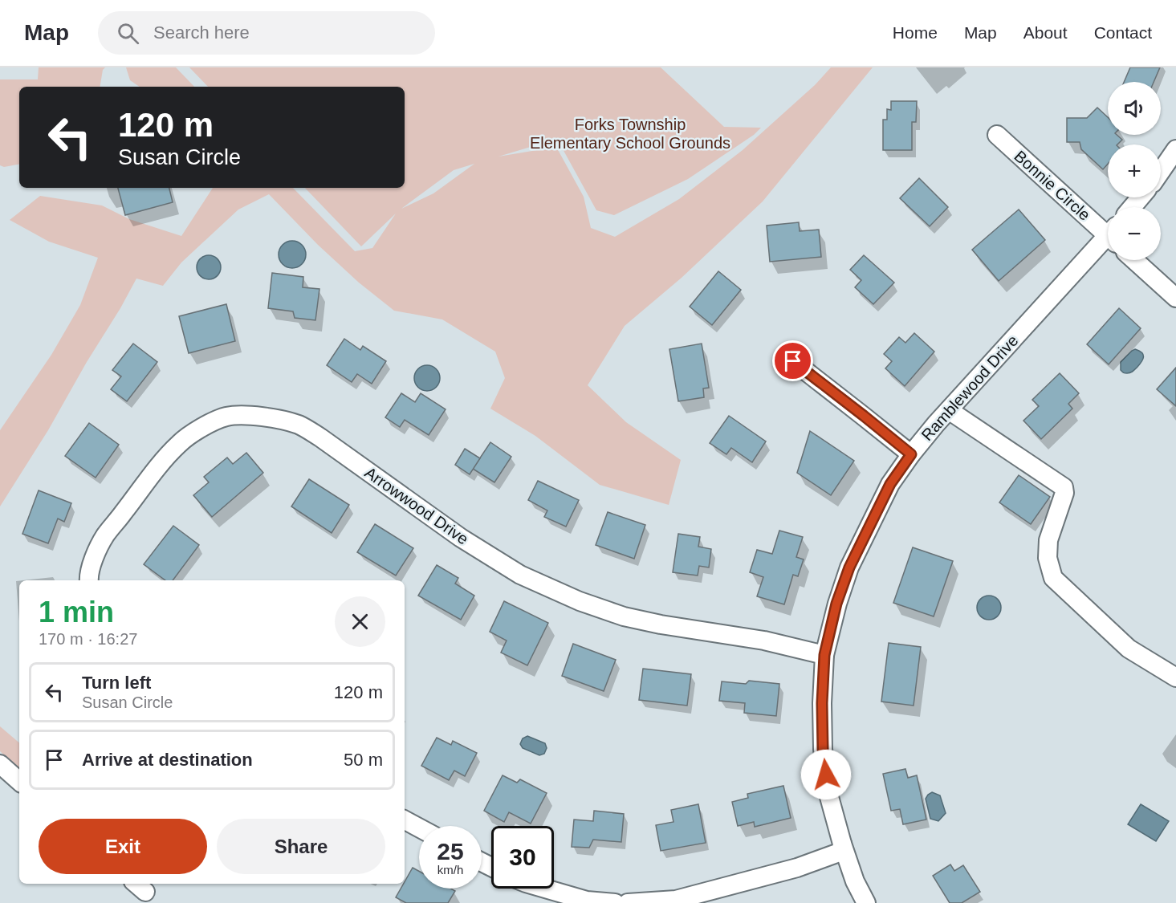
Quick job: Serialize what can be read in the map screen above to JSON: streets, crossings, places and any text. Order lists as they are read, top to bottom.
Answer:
{
  "streets": {
    "street": ["Bonnie Circle", "Ramblewood Drive", "Arrowwood Drive"]
  },
  "crossings": [
    ["Ramblewood Drive", "Arrowwood Drive"]
  ],
  "parks": ["Forks Township Elementary School Grounds"],
  "page": {
    "header": "Map",
    "search": "Search here",
    "nav": [
      "Home",
      "Map",
      "About",
      "Contact"
    ],
    "map_buttons": ["+", "−"],
    "turn": ["120 m", "Susan Circle"],
    "heading": ["1 min", "170 m · 16:27"],
    "list": [
      {
        "name": "Turn left",
        "note": "Susan Circle",
        "value": "120 m"
      },
      {
        "name": "Arrive at destination",
        "value": "50 m"
      }
    ],
    "buttons": ["Exit", "Share"],
    "speed": "25 km/h",
    "limit": "30"
  }
}
